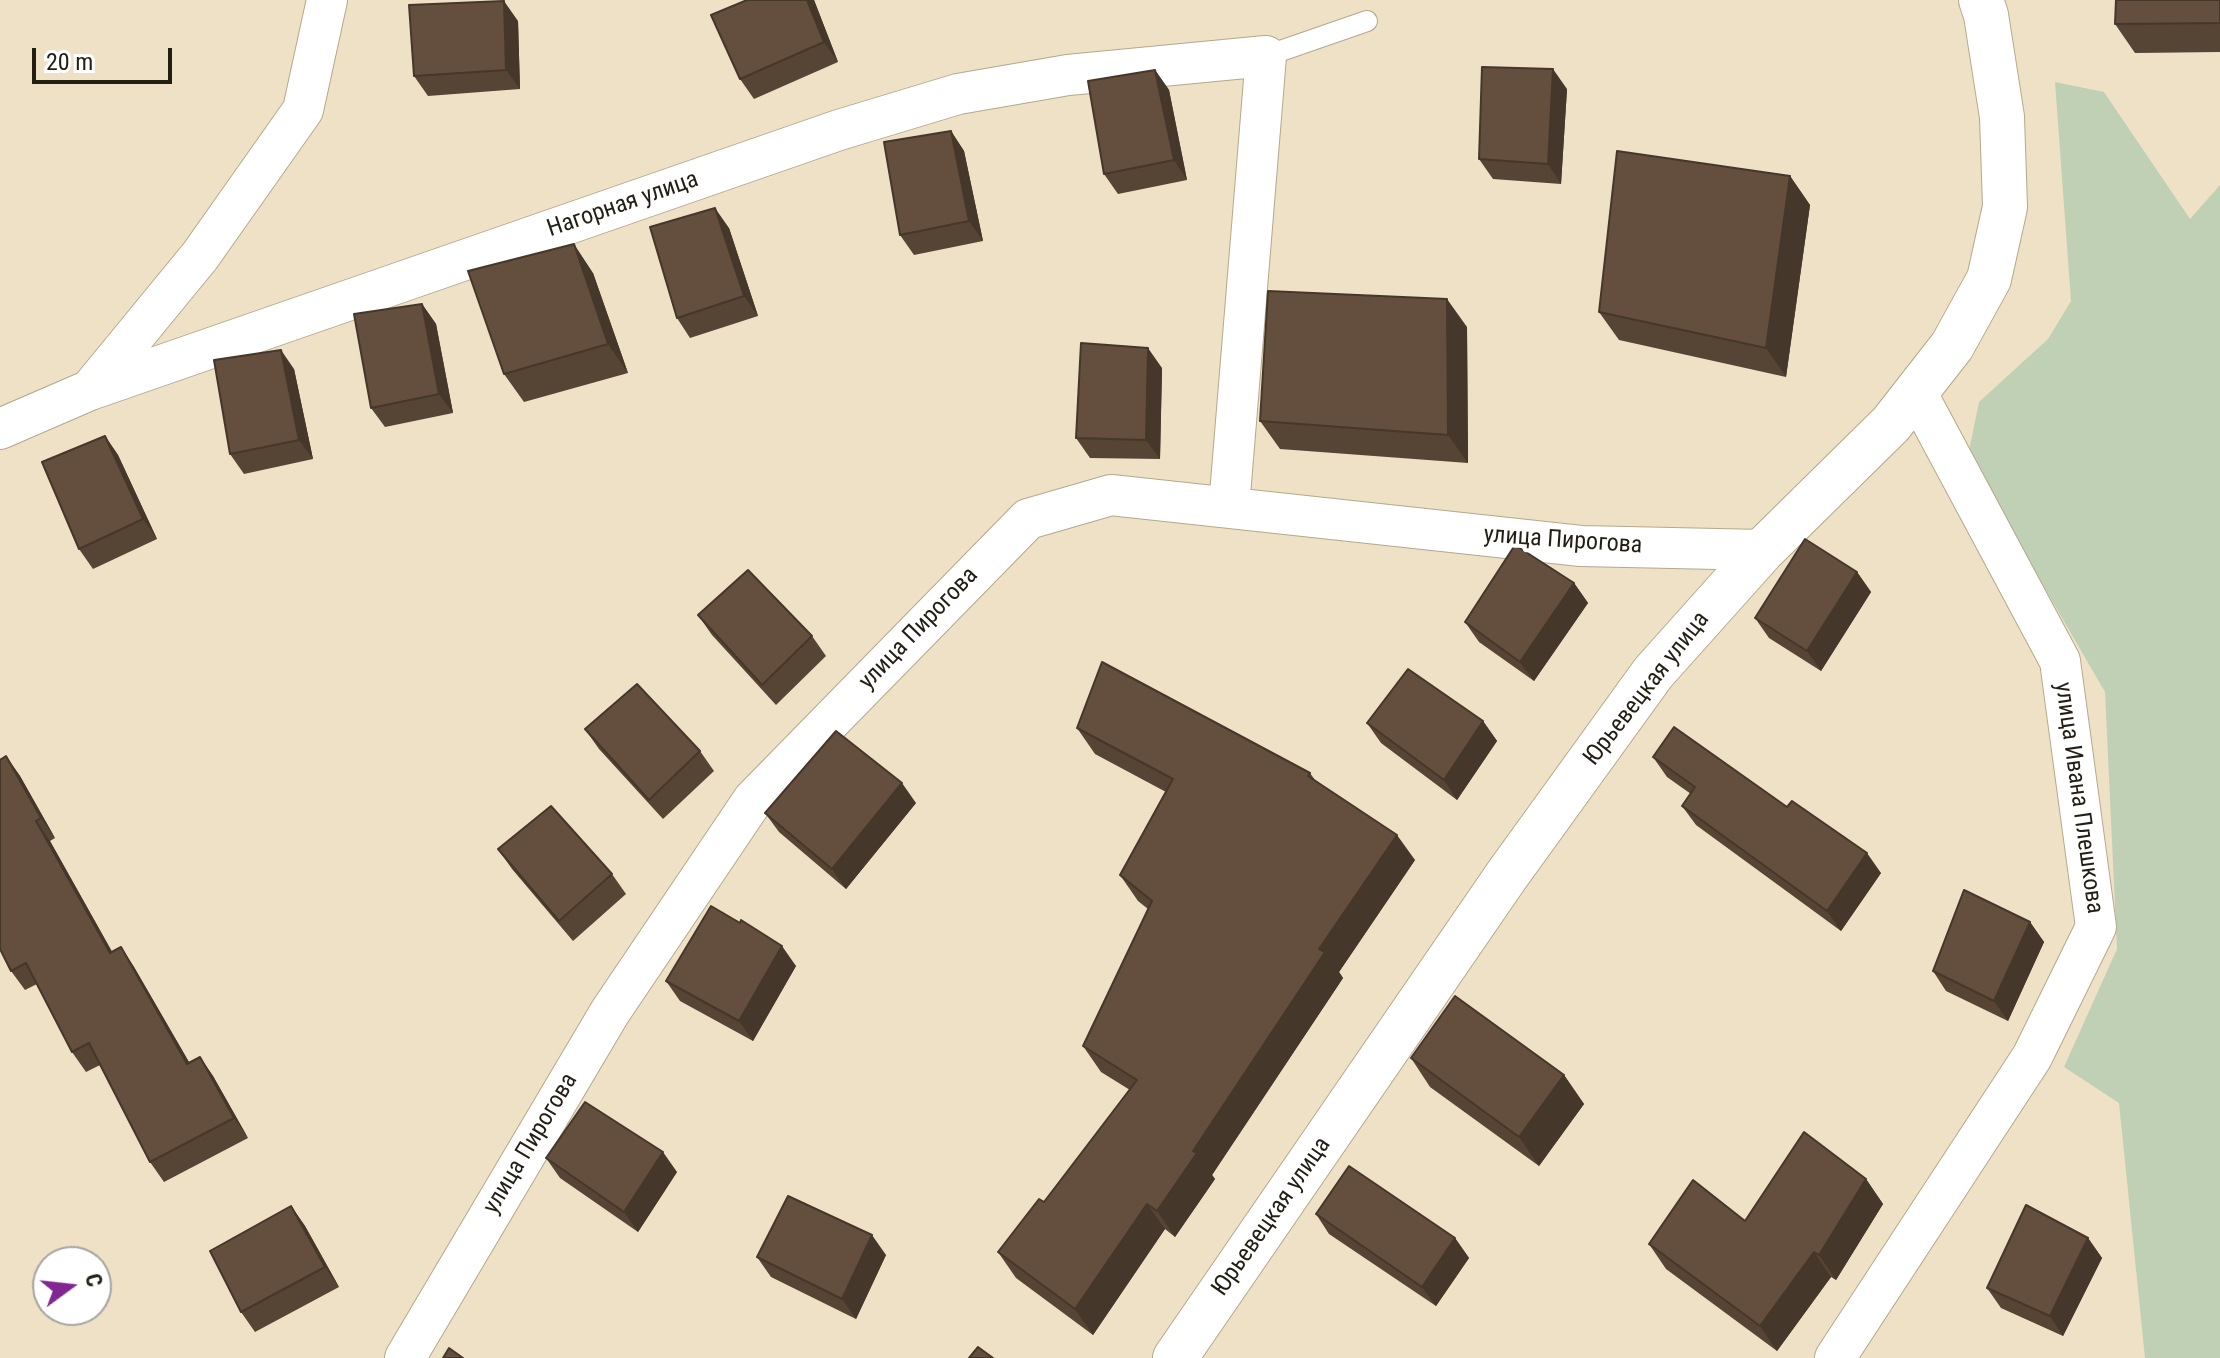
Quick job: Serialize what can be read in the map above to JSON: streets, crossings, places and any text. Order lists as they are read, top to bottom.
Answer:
{
  "streets": {
    "main road": ["Юрьевецкая улица"],
    "street": ["Нагорная улица", "улица Пирогова", "улица Ивана Плешкова"]
  },
  "crossings": [
    ["улица Пирогова", "Юрьевецкая улица"],
    ["Юрьевецкая улица", "улица Ивана Плешкова"]
  ],
  "scale_bar": "20 m",
  "north": "right"
}
